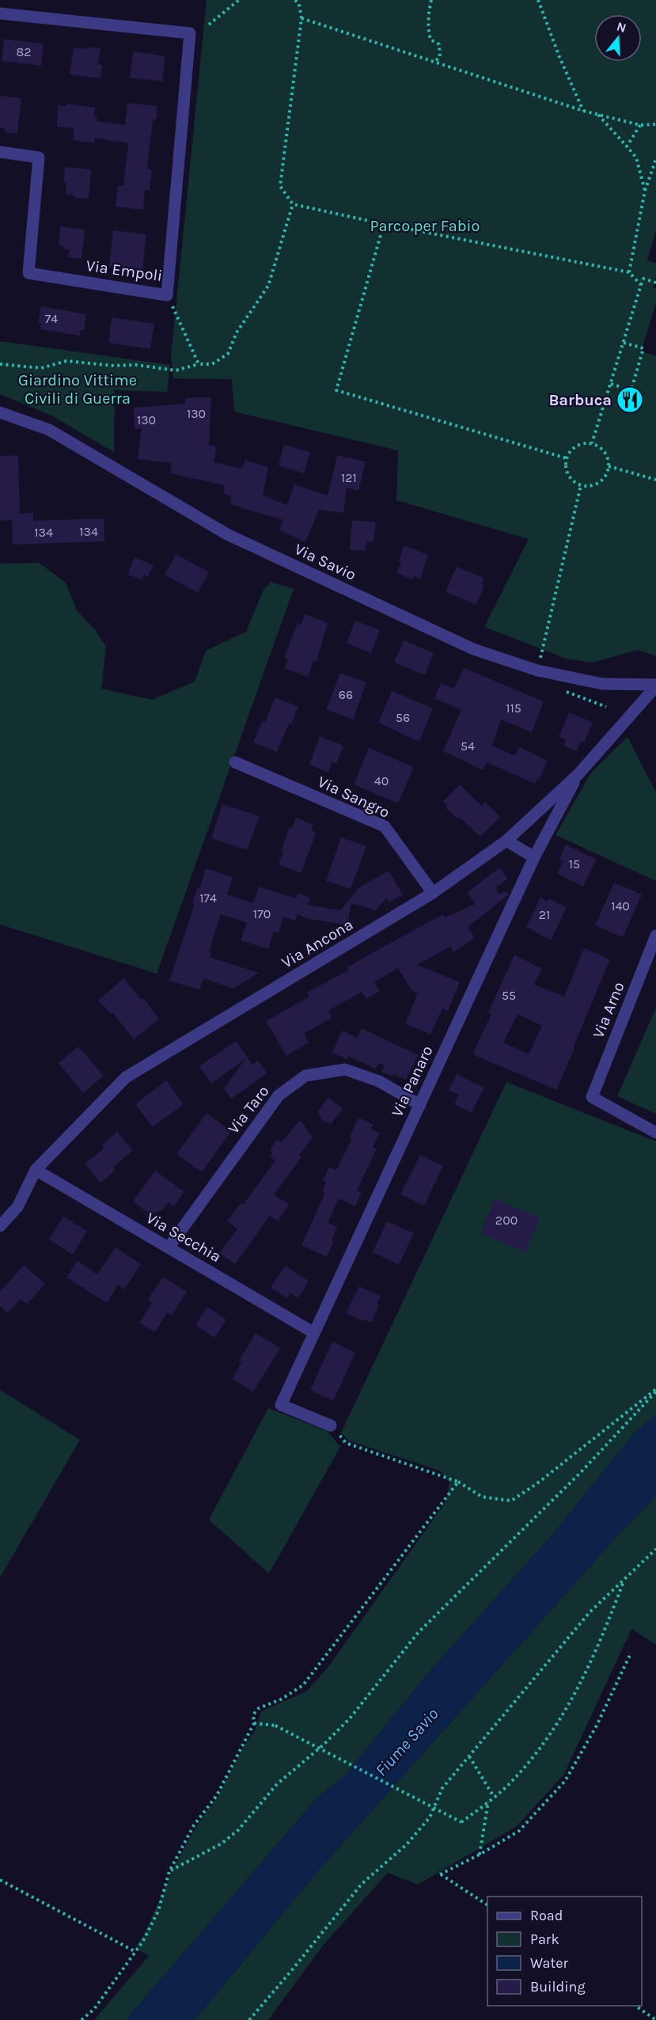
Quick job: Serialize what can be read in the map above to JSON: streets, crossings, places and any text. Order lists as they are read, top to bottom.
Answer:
{
  "streets": {
    "street": [
      "Via Empoli",
      "Via Savio",
      "Via Sangro",
      "Via Ancona",
      "Via Arno",
      "Via Panaro",
      "Via Taro",
      "Via Secchia"
    ]
  },
  "crossings": [
    ["Via Savio", "Via Ancona"],
    ["Via Sangro", "Via Ancona"],
    ["Via Ancona", "Via Panaro"],
    ["Via Ancona", "Via Secchia"],
    ["Via Panaro", "Via Taro"],
    ["Via Panaro", "Via Secchia"],
    ["Via Taro", "Via Secchia"]
  ],
  "water": ["Fiume Savio"],
  "parks": ["Parco per Fabio", "Giardino Vittime Civili di Guerra"],
  "places": {
    "restaurant": ["Barbuca"]
  },
  "house_numbers": [
    "82",
    "74",
    "130",
    "130",
    "121",
    "134",
    "134",
    "66",
    "115",
    "56",
    "54",
    "40",
    "15",
    "174",
    "140",
    "170",
    "21",
    "55",
    "200"
  ],
  "legend": [
    "Road",
    "Park",
    "Water",
    "Building"
  ],
  "north": "top"
}
